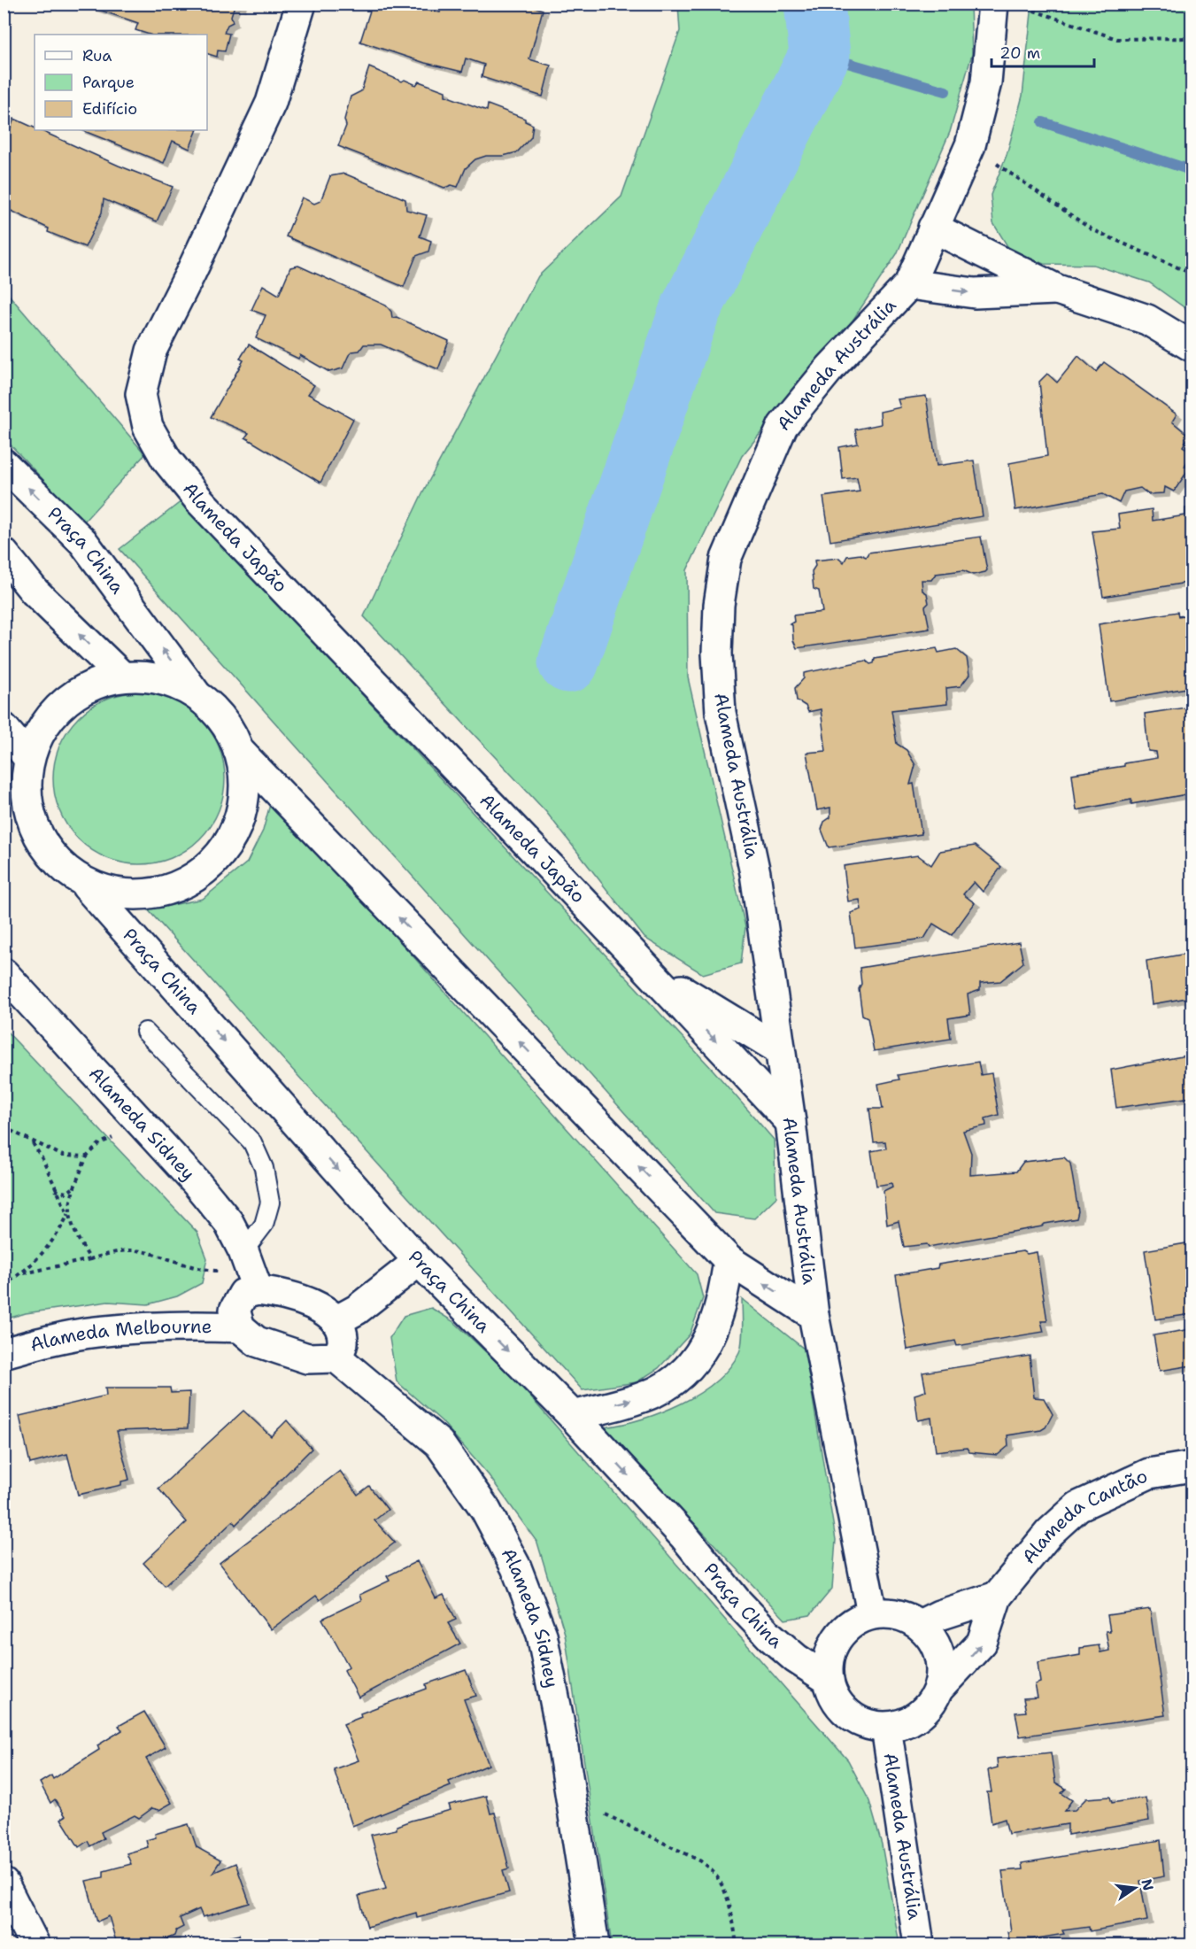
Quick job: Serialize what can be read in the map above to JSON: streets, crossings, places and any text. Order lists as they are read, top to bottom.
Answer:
{
  "streets": {
    "street": [
      "Alameda Austrália",
      "Alameda Japão",
      "Praça China",
      "Alameda Sidney",
      "Alameda Melbourne",
      "Alameda Cantão"
    ]
  },
  "crossings": [
    ["Alameda Austrália", "Alameda Japão"],
    ["Alameda Austrália", "Praça China"],
    ["Alameda Austrália", "Alameda Cantão"],
    ["Praça China", "Alameda Cantão"]
  ],
  "legend": ["Rua", "Parque", "Edifício"],
  "scale_bar": "20 m",
  "north": "right"
}
